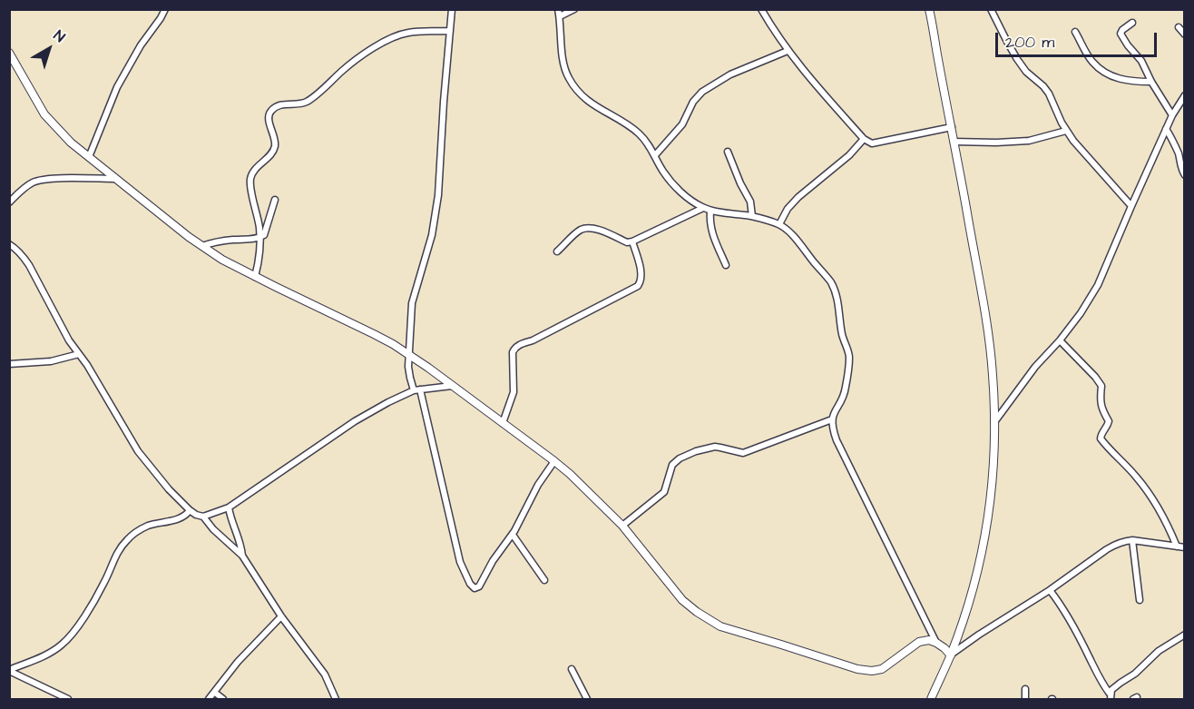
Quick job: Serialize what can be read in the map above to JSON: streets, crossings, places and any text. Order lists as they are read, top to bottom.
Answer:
{
  "scale_bar": "200 m",
  "north": "top right"
}
